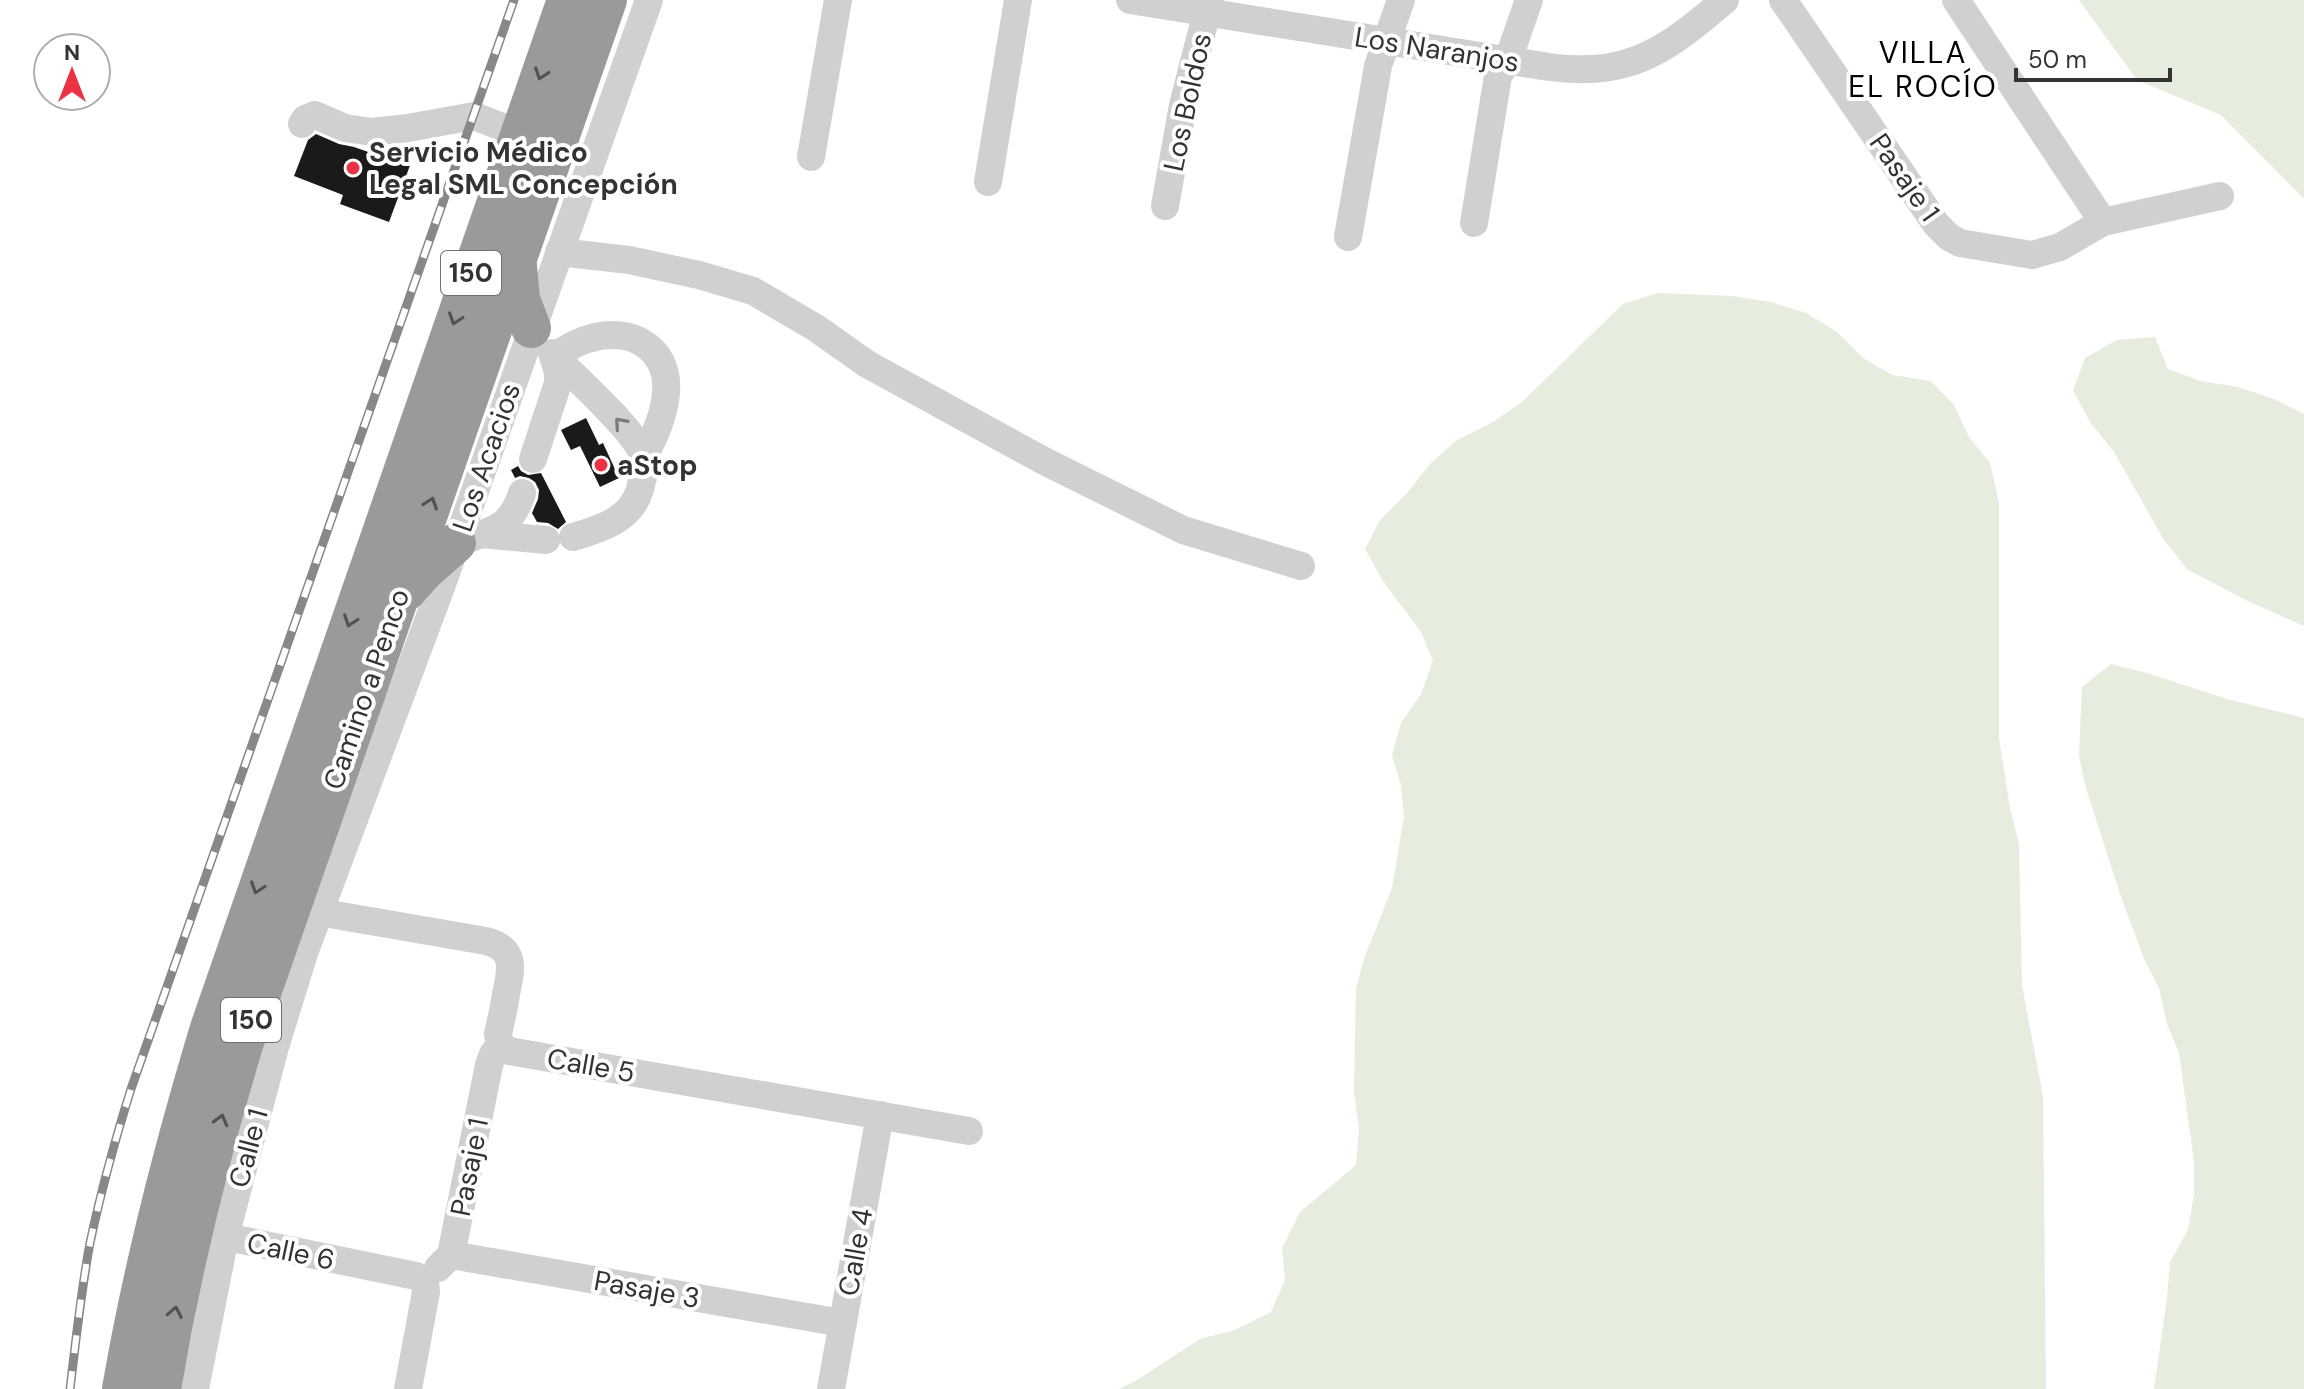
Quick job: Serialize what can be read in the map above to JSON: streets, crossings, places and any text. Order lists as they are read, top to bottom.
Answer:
{
  "streets": {
    "highway": ["150", "Camino a Penco"],
    "street": [
      "Los Naranjos",
      "Los Boldos",
      "Pasaje 1",
      "Los Acacios",
      "Calle 5",
      "Calle 1",
      "Calle 6",
      "Calle 4",
      "Pasaje 3"
    ]
  },
  "crossings": [
    ["Los Naranjos", "Los Boldos"],
    ["Pasaje 1", "Calle 5"],
    ["Pasaje 1", "Calle 6"],
    ["Pasaje 1", "Pasaje 3"],
    ["Los Acacios", "Calle 1"],
    ["Camino a Penco", "Calle 1"],
    ["Camino a Penco", "Calle 6"],
    ["Calle 5", "Calle 4"],
    ["Calle 1", "Calle 6"],
    ["Calle 4", "Pasaje 3"]
  ],
  "districts": ["VILLA EL ROCÍO"],
  "places": ["Servicio Médico Legal SML Concepción", "aStop"],
  "scale_bar": "50 m",
  "north": "top"
}
